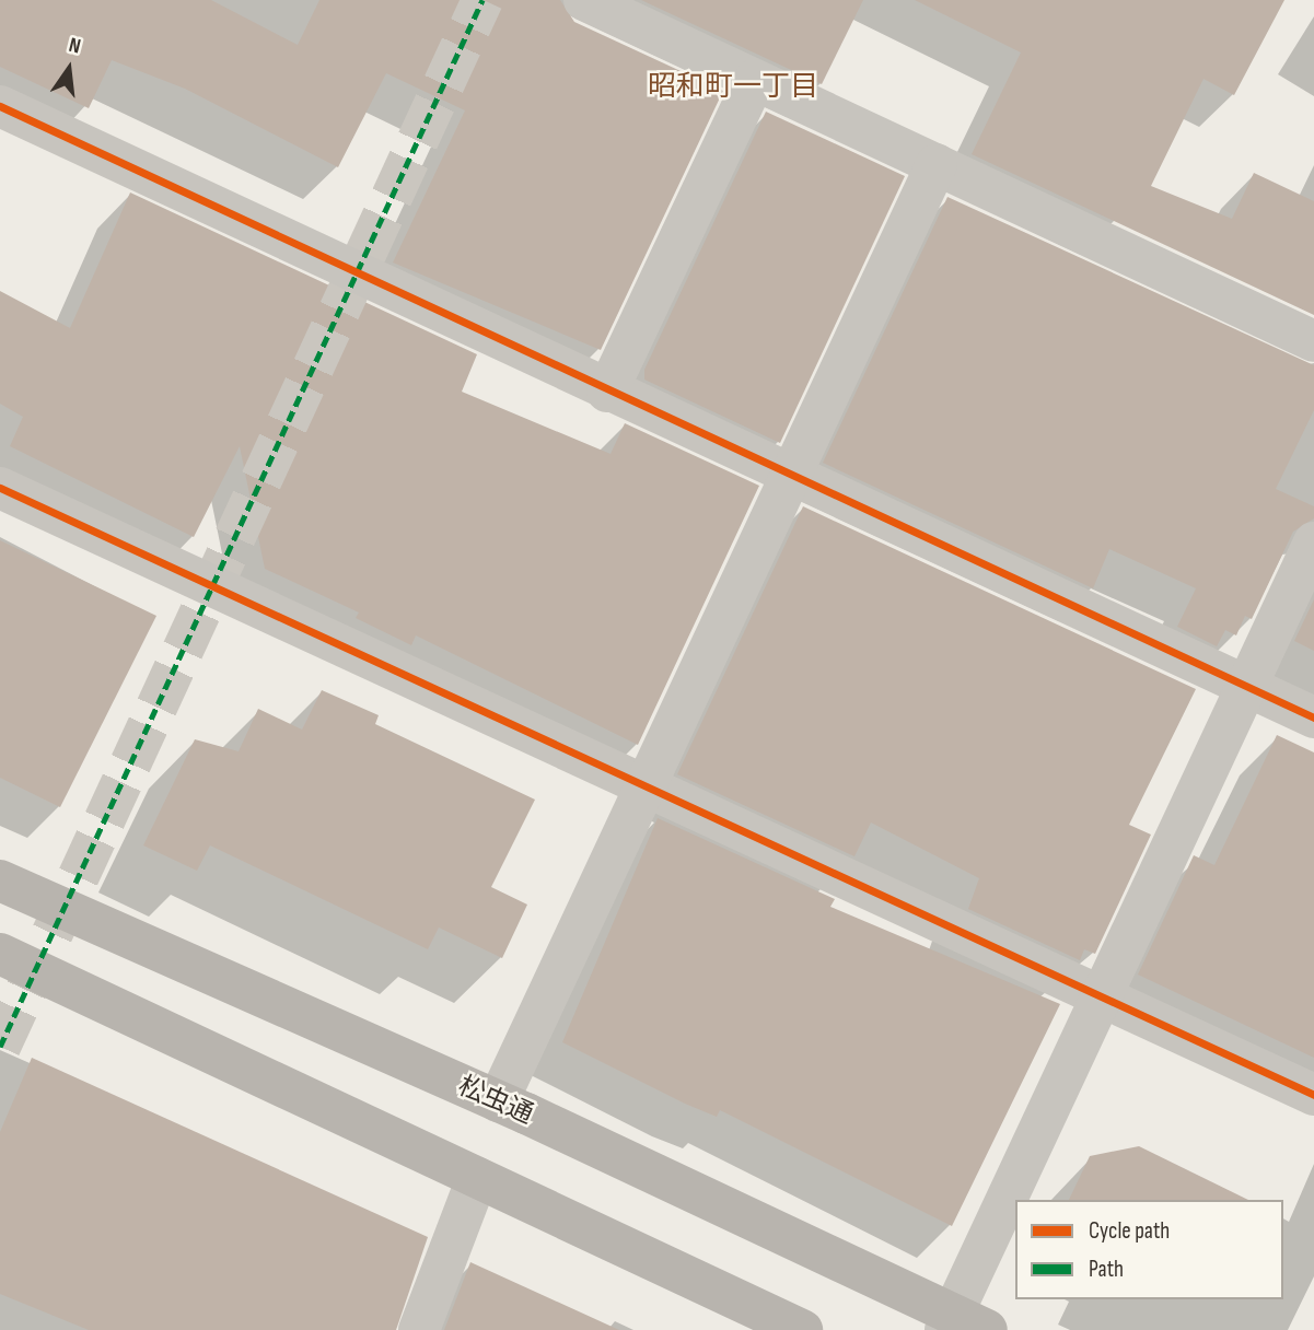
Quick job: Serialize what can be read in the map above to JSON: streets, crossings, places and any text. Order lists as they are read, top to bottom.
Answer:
{
  "streets": {
    "street": ["松虫通"]
  },
  "districts": ["昭和町一丁目"],
  "legend": ["Cycle path", "Path"],
  "north": "top"
}
